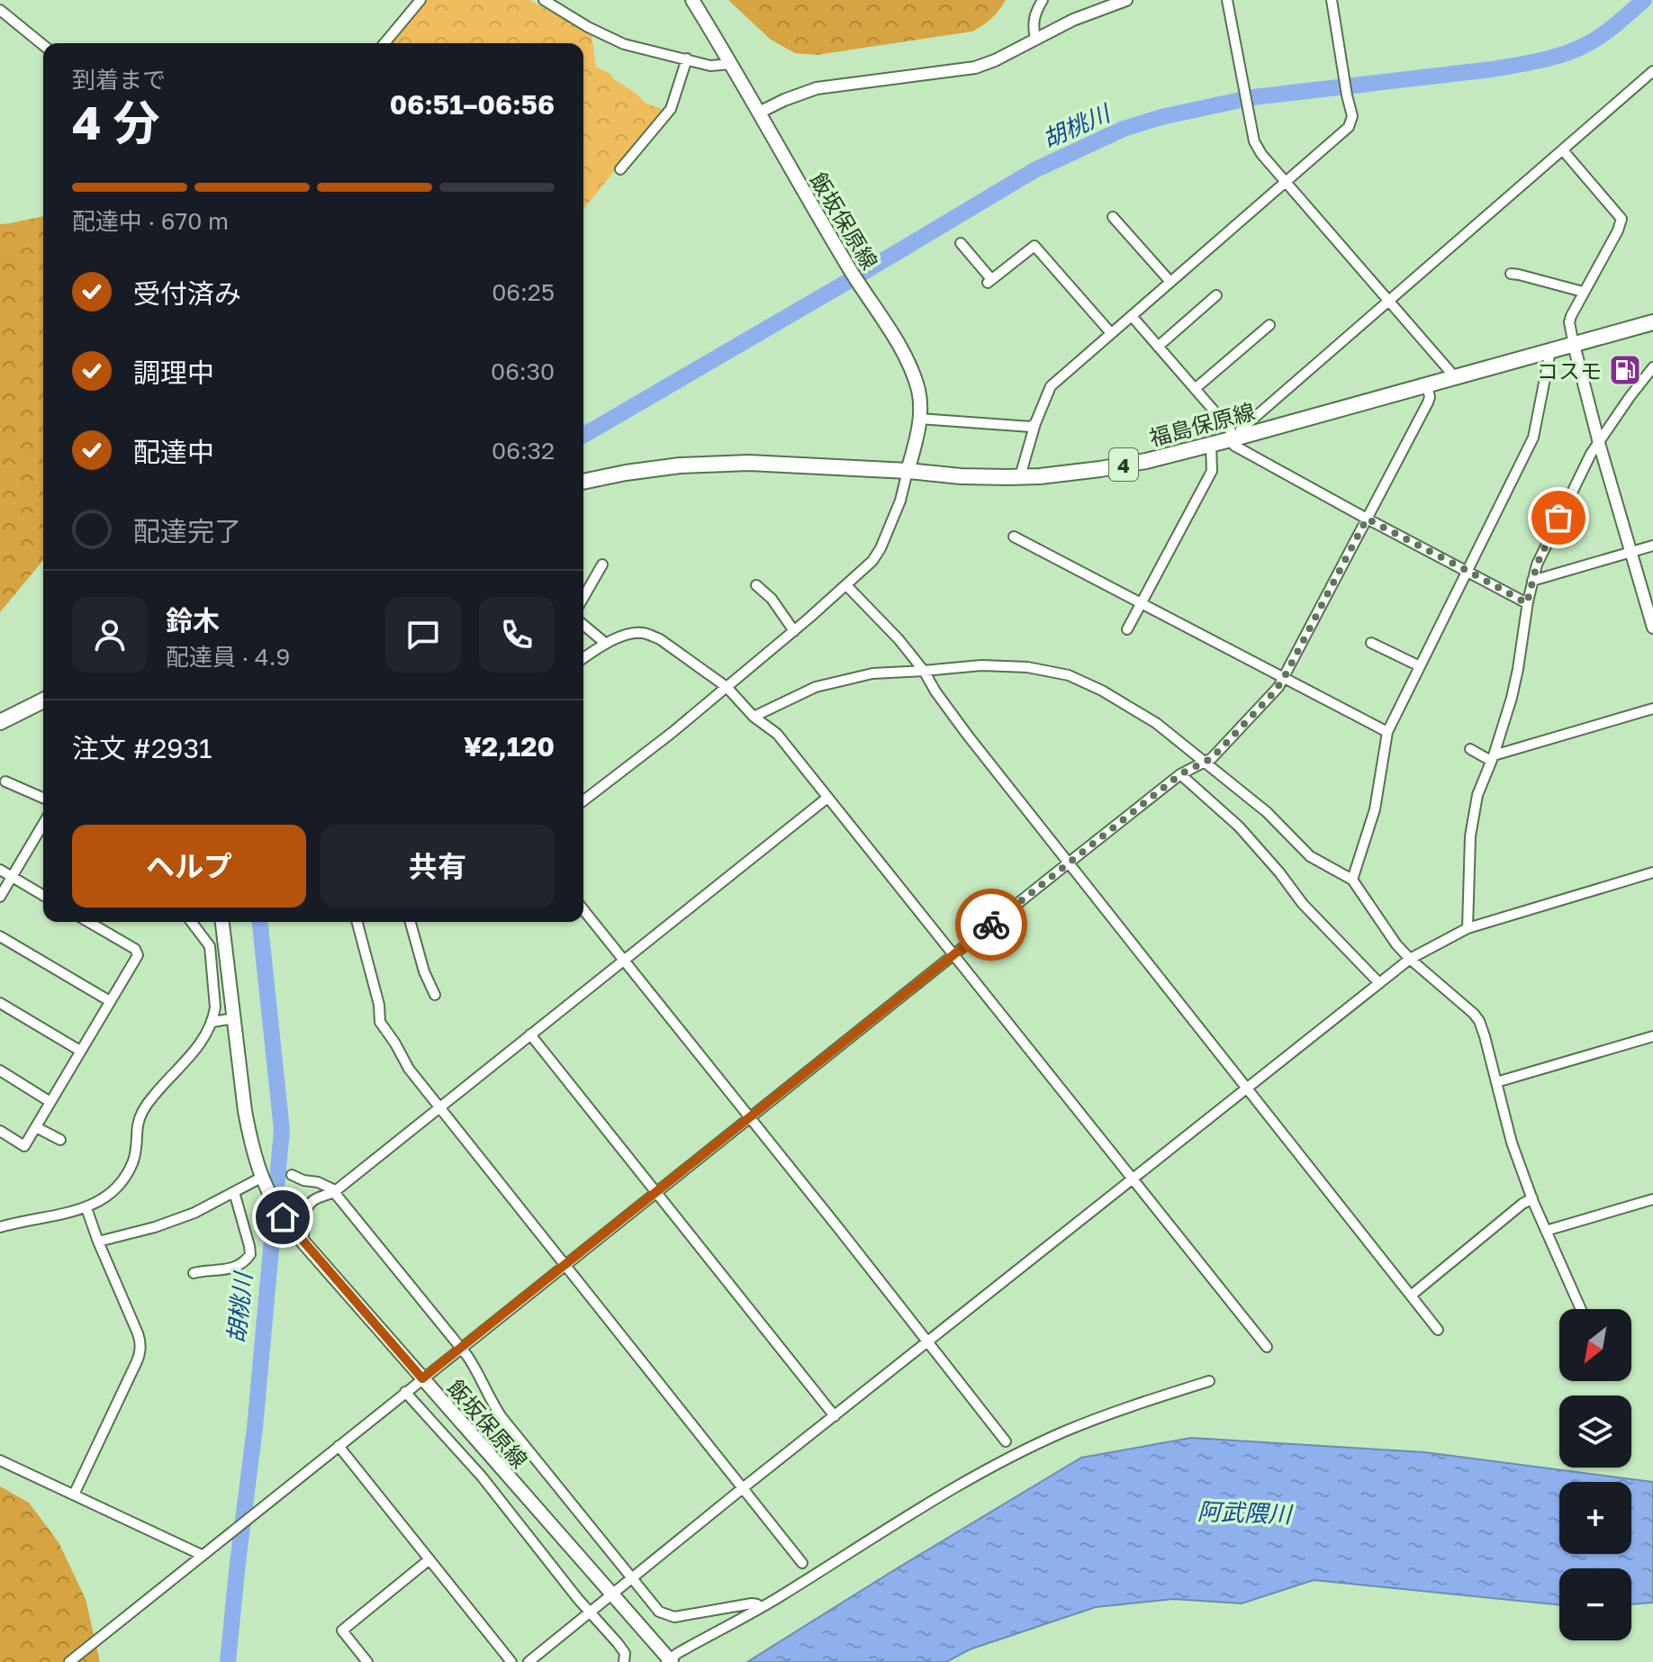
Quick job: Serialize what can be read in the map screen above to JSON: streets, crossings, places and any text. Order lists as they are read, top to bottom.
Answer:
{
  "streets": {
    "main road": ["飯坂保原線", "福島保原線", "4"]
  },
  "crossings": [
    ["飯坂保原線", "福島保原線"]
  ],
  "water": ["胡桃川", "阿武隈川"],
  "places": {
    "fuel station": ["コスモ"]
  },
  "north": "bottom left",
  "page": {
    "heading": ["4 分", "到着まで", "06:51–06:56"],
    "panel": [
      "鈴木",
      "配達員 · 4.9",
      "注文 #2931",
      "¥2,120"
    ],
    "bar": "配達中 · 670 m",
    "list": [
      ["受付済み", "06:25"],
      ["調理中", "06:30"],
      ["配達中", "06:32"],
      "配達完了"
    ],
    "buttons": ["ヘルプ", "共有"],
    "map_buttons": ["+", "−"]
  }
}
